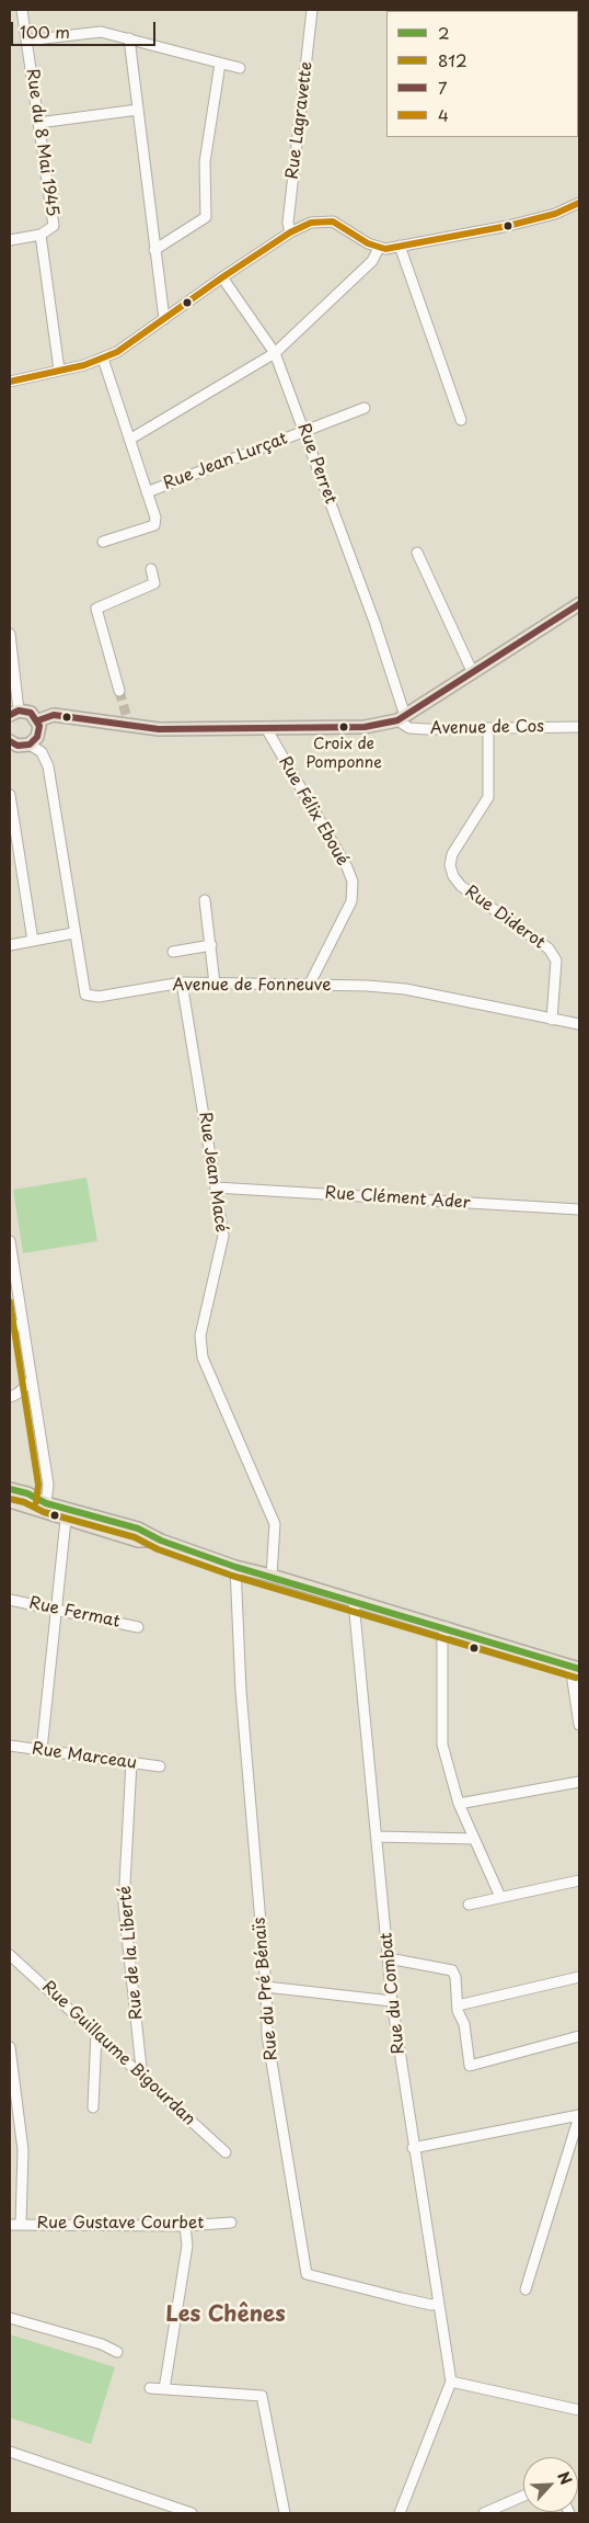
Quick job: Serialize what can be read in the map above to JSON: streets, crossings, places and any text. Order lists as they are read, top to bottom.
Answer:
{
  "streets": {
    "street": [
      "Rue Lagravette",
      "Rue du 8 Mai 1945",
      "Rue Jean Lurçat",
      "Rue Perret",
      "Avenue de Cos",
      "Rue Félix Eboué",
      "Rue Diderot",
      "Avenue de Fonneuve",
      "Rue Jean Macé",
      "Rue Clément Ader",
      "Rue Fermat",
      "Rue Marceau",
      "Rue de la Liberté",
      "Rue du Pré Bénaïs",
      "Rue du Combat",
      "Rue Guillaume Bigourdan",
      "Rue Gustave Courbet"
    ]
  },
  "crossings": [
    ["Rue Jean Lurçat", "Rue Perret"],
    ["Rue Perret", "Avenue de Cos"],
    ["Avenue de Cos", "Rue Diderot"],
    ["Rue Félix Eboué", "Avenue de Fonneuve"],
    ["Rue Diderot", "Avenue de Fonneuve"],
    ["Avenue de Fonneuve", "Rue Jean Macé"],
    ["Rue Jean Macé", "Rue Clément Ader"],
    ["Rue Marceau", "Rue de la Liberté"],
    ["Rue de la Liberté", "Rue Guillaume Bigourdan"],
    ["Rue du Pré Bénaïs", "Rue du Combat"]
  ],
  "districts": ["Les Chênes"],
  "places": ["Croix de Pomponne"],
  "lines": [
    "transit line 4",
    "transit line 7",
    "transit line 812",
    "transit line 2"
  ],
  "legend": [
    "2",
    "812",
    "7",
    "4"
  ],
  "scale_bar": "100 m",
  "north": "top right"
}
